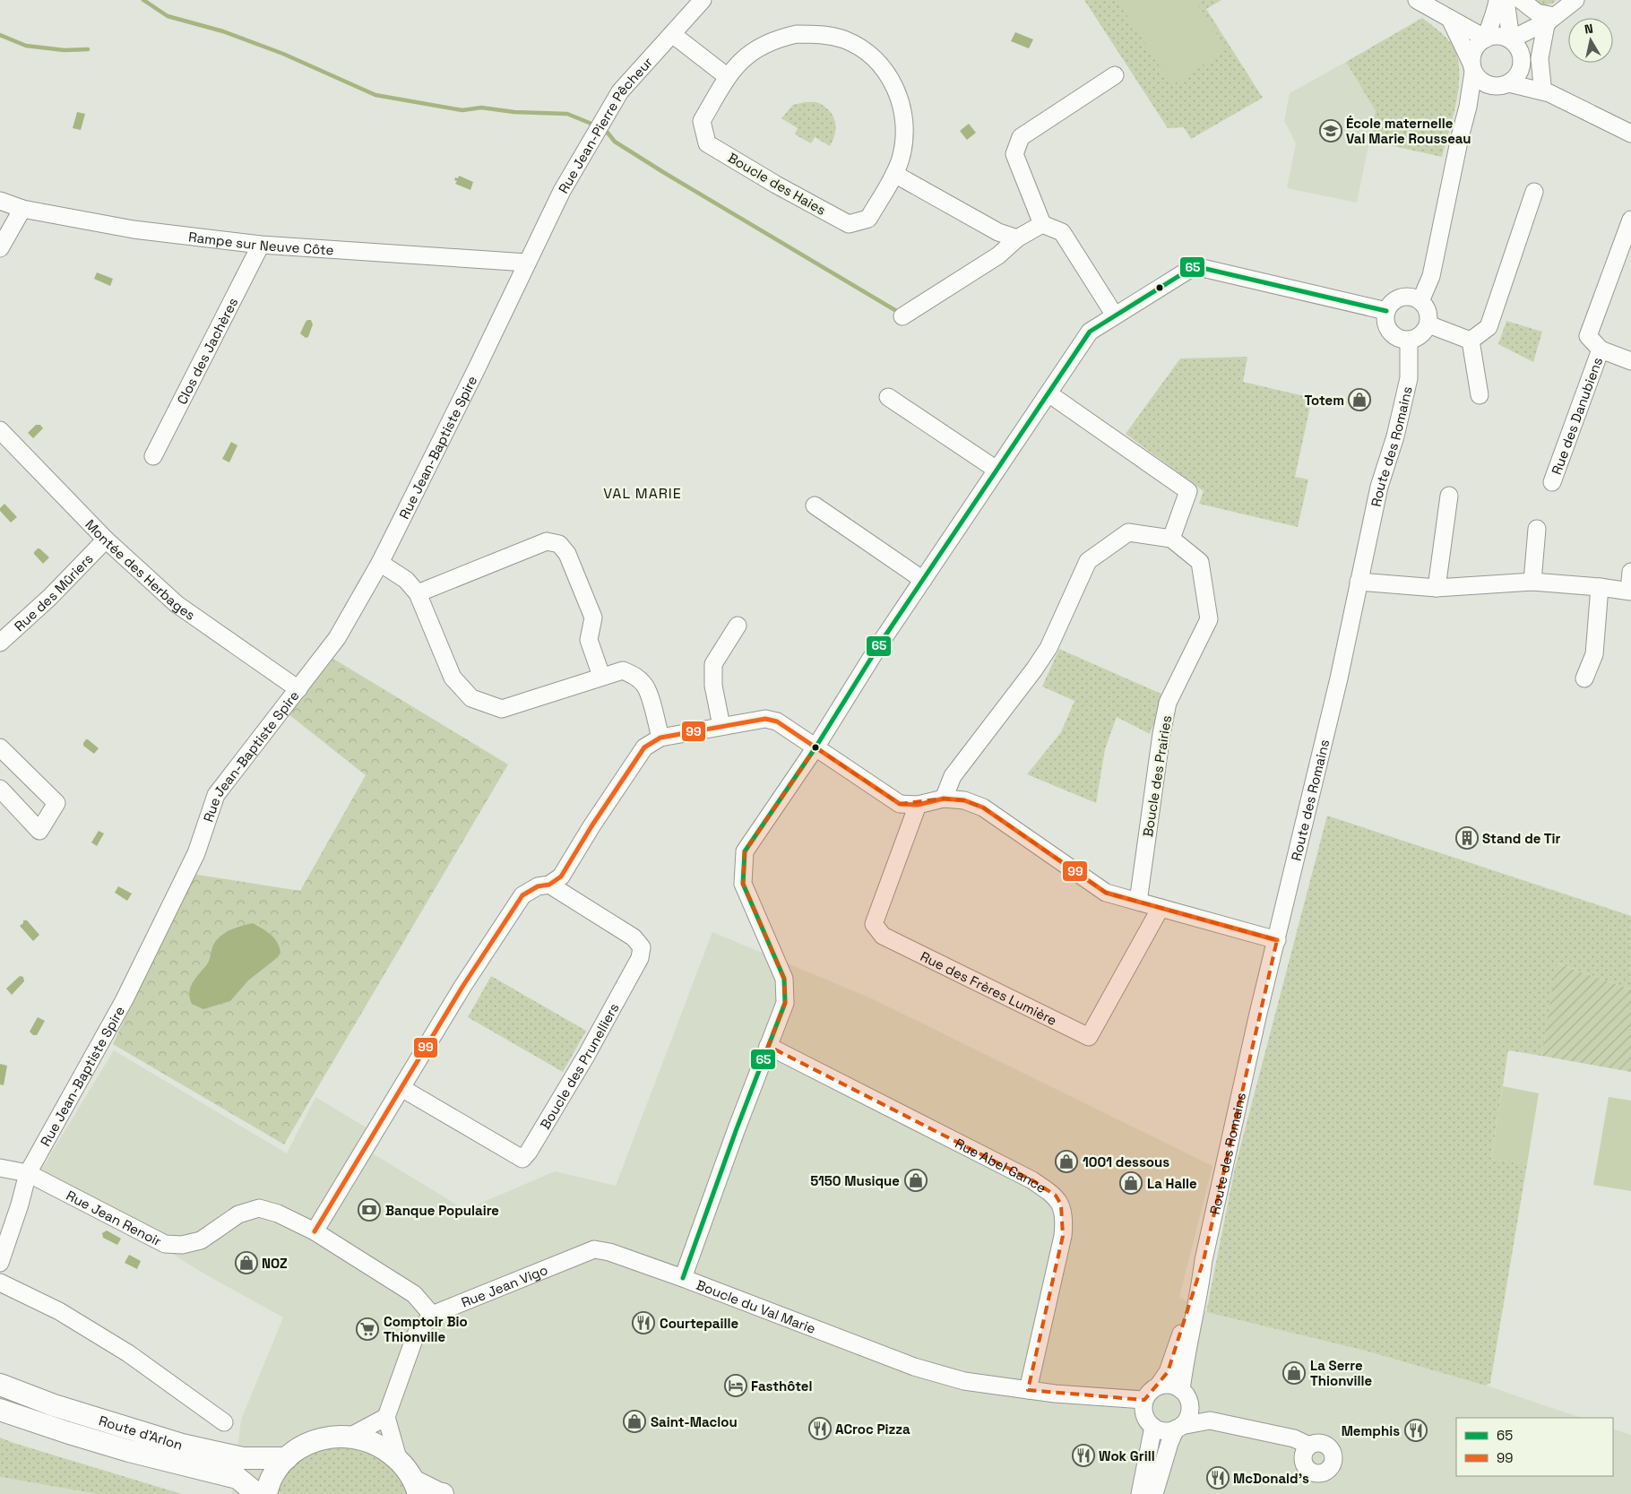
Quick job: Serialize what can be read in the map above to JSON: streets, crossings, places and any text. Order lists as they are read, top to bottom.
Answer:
{
  "streets": {
    "main road": ["Route d'Arlon"],
    "street": [
      "Rue Jean-Pierre Pêcheur",
      "Boucle des Haies",
      "Rampe sur Neuve Côte",
      "Clos des Jachères",
      "Rue des Danubiens",
      "Rue Jean-Baptiste Spire",
      "Route des Romains",
      "Montée des Herbages",
      "Rue des Mûriers",
      "Boucle des Prairies",
      "Rue des Frères Lumière",
      "Boucle des Prunelliers",
      "Rue Abel Gance",
      "Rue Jean Renoir",
      "Rue Jean Vigo",
      "Boucle du Val Marie"
    ]
  },
  "crossings": [
    ["Rue Jean-Pierre Pêcheur", "Rampe sur Neuve Côte"],
    ["Rue Jean-Pierre Pêcheur", "Rue Jean-Baptiste Spire"],
    ["Rampe sur Neuve Côte", "Clos des Jachères"],
    ["Rampe sur Neuve Côte", "Rue Jean-Baptiste Spire"],
    ["Rue Jean-Baptiste Spire", "Montée des Herbages"],
    ["Rue Jean-Baptiste Spire", "Rue Jean Renoir"],
    ["Route des Romains", "Boucle du Val Marie"],
    ["Montée des Herbages", "Rue des Mûriers"],
    ["Rue Abel Gance", "Boucle du Val Marie"],
    ["Rue Jean Renoir", "Rue Jean Vigo"],
    ["Rue Jean Vigo", "Boucle du Val Marie"]
  ],
  "districts": ["VAL MARIE"],
  "places": {
    "school or university": ["École maternelle Val Marie Rousseau"],
    "shop": [
      "Totem",
      "1001 dessous",
      "5150 Musique",
      "La Halle",
      "NOZ",
      "La Serre Thionville",
      "Saint-Maclou"
    ],
    "building": ["Stand de Tir"],
    "bank": ["Banque Populaire"],
    "restaurant": [
      "Courtepaille",
      "ACroc Pizza",
      "Memphis",
      "Wok Grill",
      "McDonald's"
    ],
    "supermarket": ["Comptoir Bio Thionville"],
    "hotel": ["Fasthôtel"]
  },
  "lines": ["transit line 65", "transit line 99"],
  "legend": ["65", "99"],
  "north": "top"
}
